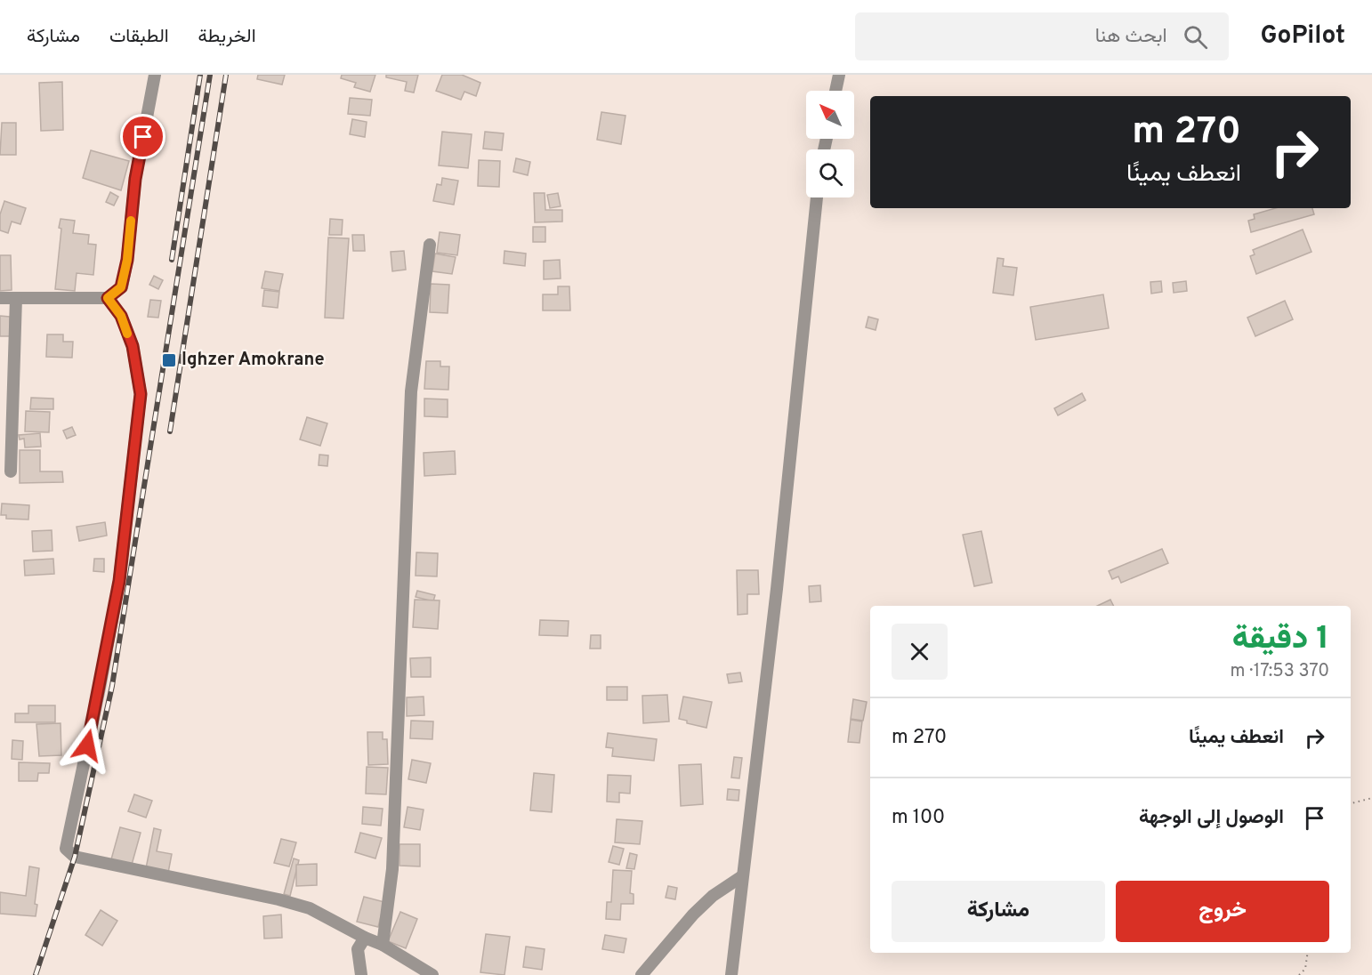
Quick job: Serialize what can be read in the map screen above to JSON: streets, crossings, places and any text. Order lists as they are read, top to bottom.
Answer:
{
  "places": {
    "transit": ["Ighzer Amokrane"]
  },
  "north": "top left",
  "page": {
    "header": "GoPilot",
    "search": "ابحث هنا",
    "nav": ["الخريطة", "الطبقات", "مشاركة"],
    "turn": ["270 m", "انعطف يمينًا"],
    "heading": ["1 دقيقة", "370 m · 17:53"],
    "list": [
      {
        "name": "انعطف يمينًا",
        "value": "270 m"
      },
      {
        "name": "الوصول إلى الوجهة",
        "value": "100 m"
      }
    ],
    "buttons": ["خروج", "مشاركة"]
  }
}
